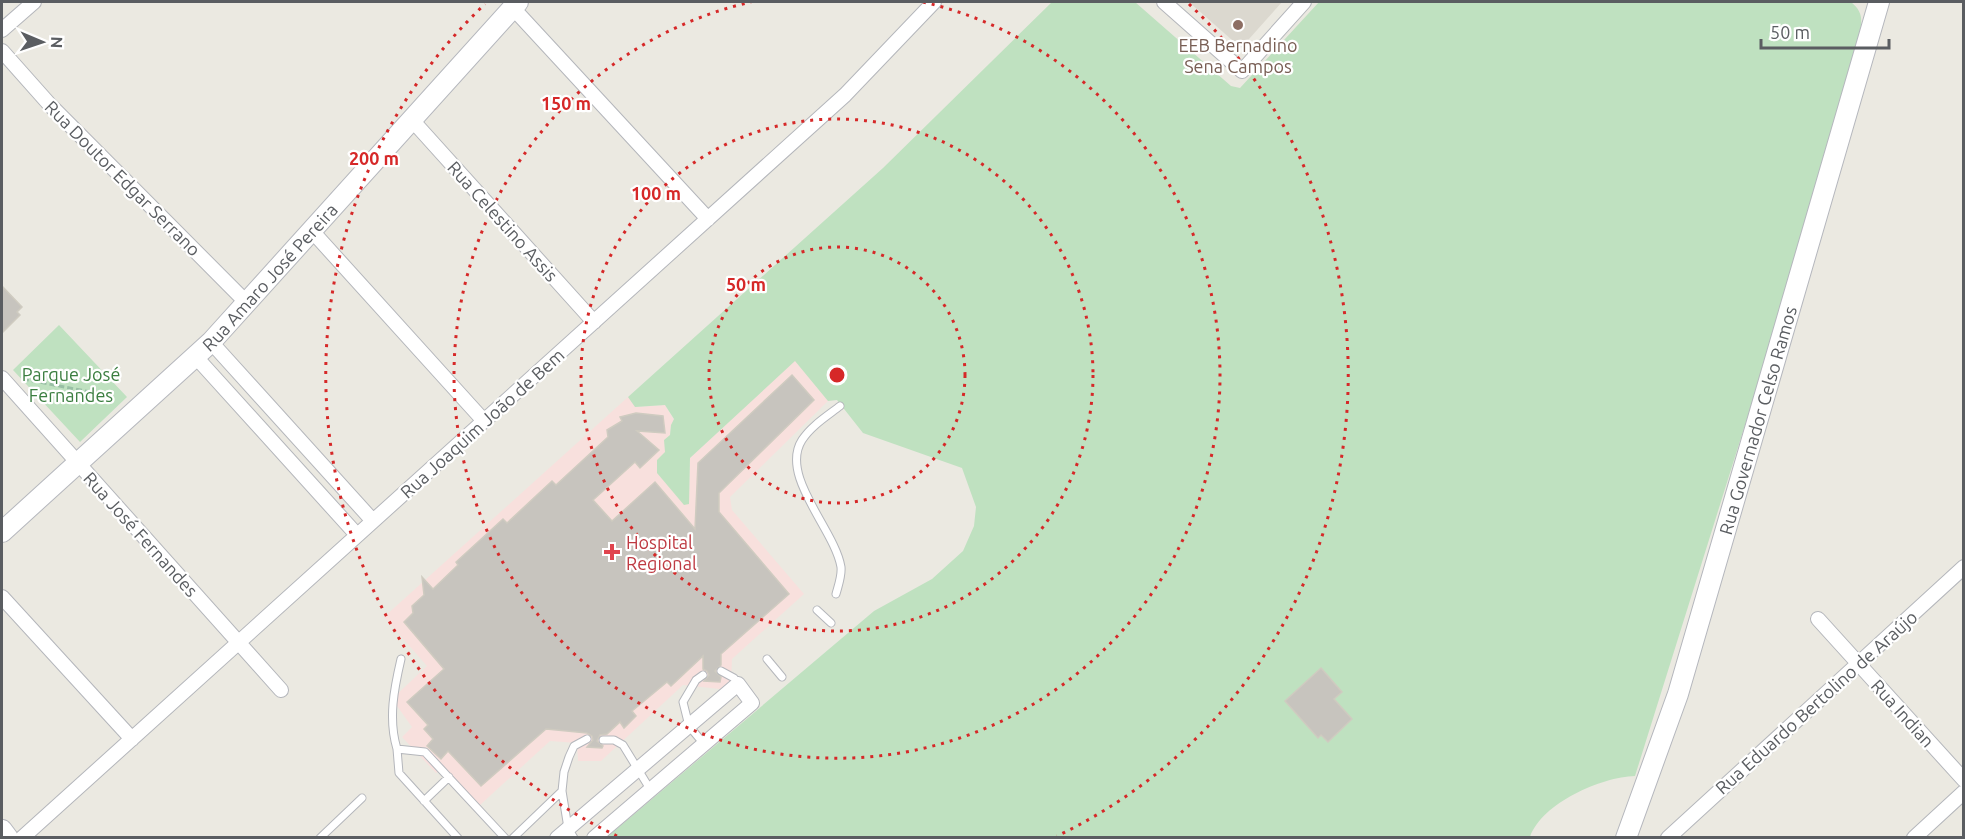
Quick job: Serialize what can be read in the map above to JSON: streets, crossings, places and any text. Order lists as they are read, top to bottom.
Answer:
{
  "streets": {
    "street": [
      "Rua Doutor Edgar Serrano",
      "Rua Celestino Assis",
      "Rua Amaro José Pereira",
      "Rua Governador Celso Ramos",
      "Rua Joaquim João de Bem",
      "Rua José Fernandes",
      "Rua Eduardo Bertolino de Araújo",
      "Rua Indian"
    ]
  },
  "crossings": [
    ["Rua Doutor Edgar Serrano", "Rua Amaro José Pereira"],
    ["Rua Celestino Assis", "Rua Amaro José Pereira"],
    ["Rua Celestino Assis", "Rua Joaquim João de Bem"],
    ["Rua Amaro José Pereira", "Rua José Fernandes"],
    ["Rua Joaquim João de Bem", "Rua José Fernandes"],
    ["Rua Eduardo Bertolino de Araújo", "Rua Indian"]
  ],
  "parks": ["Parque José Fernandes"],
  "places": {
    "other": ["EEB Bernadino Sena Campos"],
    "health": ["Hospital Regional"]
  },
  "scale_bar": "50 m",
  "north": "right",
  "rings": [
    "150 m",
    "200 m",
    "100 m",
    "50 m"
  ]
}
